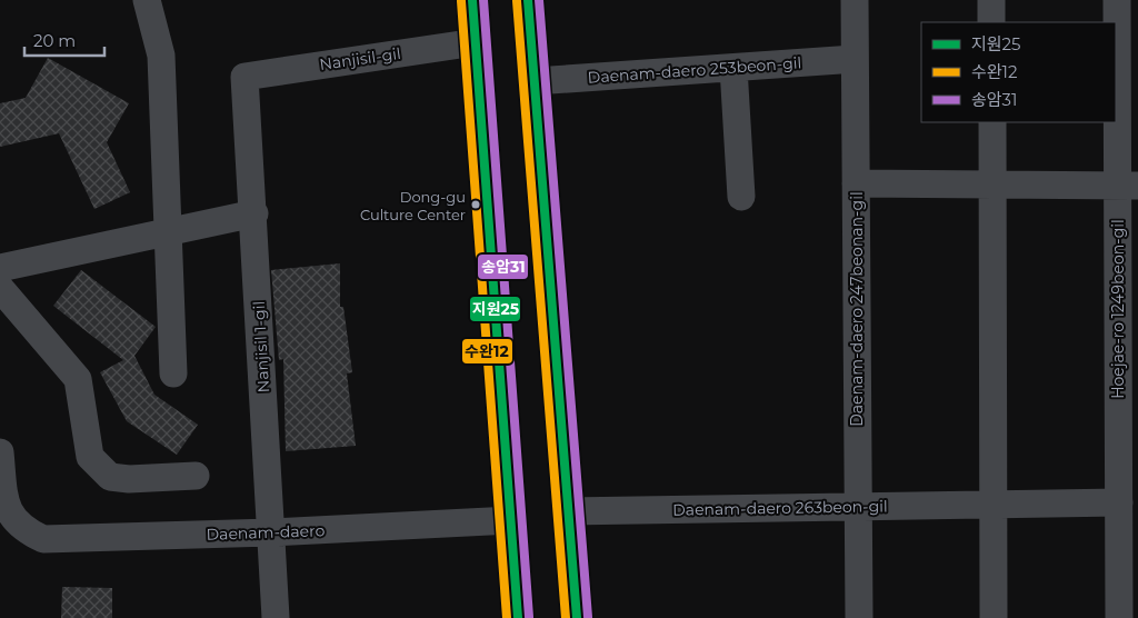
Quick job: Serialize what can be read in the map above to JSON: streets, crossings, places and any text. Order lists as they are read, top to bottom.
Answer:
{
  "streets": {
    "street": [
      "Nanjisil-gil",
      "Daenam-daero 253beon-gil",
      "Daenam-daero 247beonan-gil",
      "Hoejae-ro 1249beon-gil",
      "Nanjisil 1-gil",
      "Daenam-daero 263beon-gil",
      "Daenam-daero"
    ]
  },
  "crossings": [
    ["Nanjisil-gil", "Nanjisil 1-gil"],
    ["Daenam-daero 253beon-gil", "Daenam-daero 247beonan-gil"],
    ["Daenam-daero 247beonan-gil", "Daenam-daero 263beon-gil"],
    ["Hoejae-ro 1249beon-gil", "Daenam-daero 263beon-gil"],
    ["Nanjisil 1-gil", "Daenam-daero"]
  ],
  "places": ["Dong-gu Culture Center"],
  "lines": ["transit line 지원25", "transit line 송암31", "transit line 수완12"],
  "legend": ["지원25", "수완12", "송암31"],
  "scale_bar": "20 m"
}
